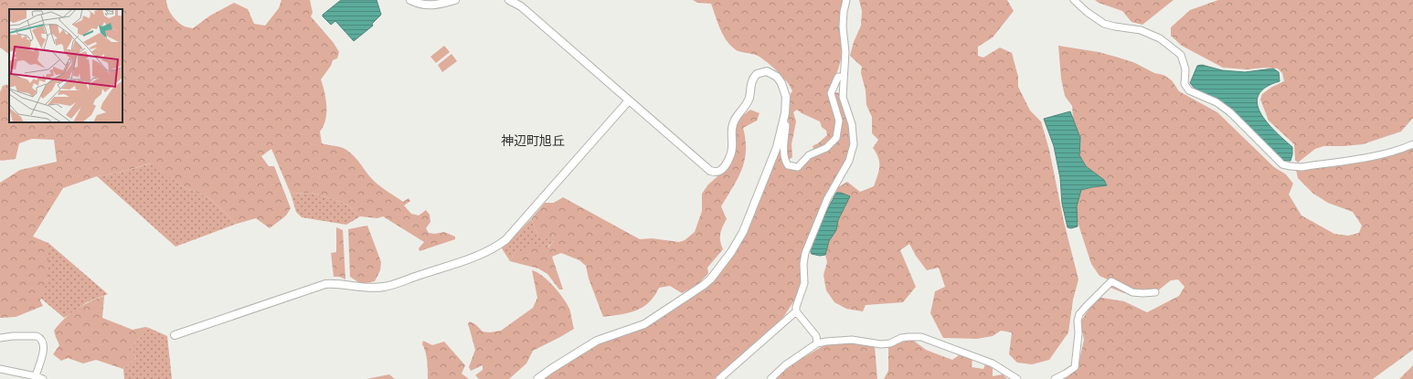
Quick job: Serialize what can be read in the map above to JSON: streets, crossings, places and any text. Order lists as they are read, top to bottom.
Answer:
{
  "districts": ["神辺町旭丘"]
}
